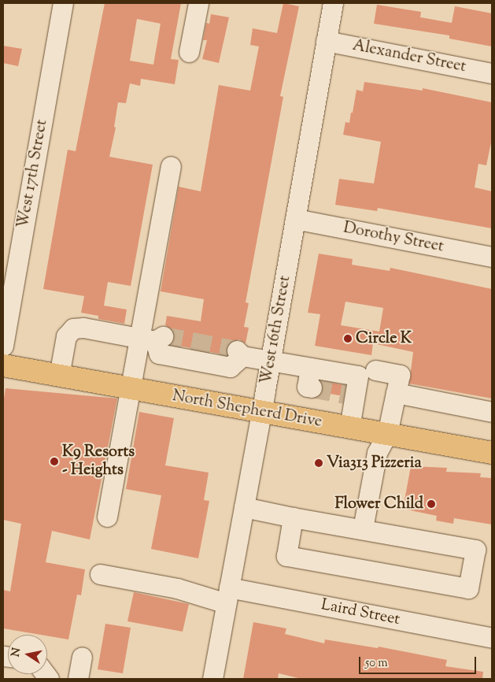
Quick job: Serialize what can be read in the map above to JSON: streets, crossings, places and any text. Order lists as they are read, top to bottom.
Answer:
{
  "streets": {
    "main road": ["North Shepherd Drive"],
    "street": [
      "Alexander Street",
      "West 17th Street",
      "Dorothy Street",
      "West 16th Street",
      "Laird Street"
    ]
  },
  "crossings": [
    ["Alexander Street", "West 16th Street"],
    ["Dorothy Street", "West 16th Street"],
    ["West 16th Street", "North Shepherd Drive"],
    ["West 16th Street", "Laird Street"]
  ],
  "places": [
    "Circle K",
    "K9 Resorts - Heights",
    "Via313 Pizzeria",
    "Flower Child"
  ],
  "scale_bar": "50 m",
  "north": "left"
}
